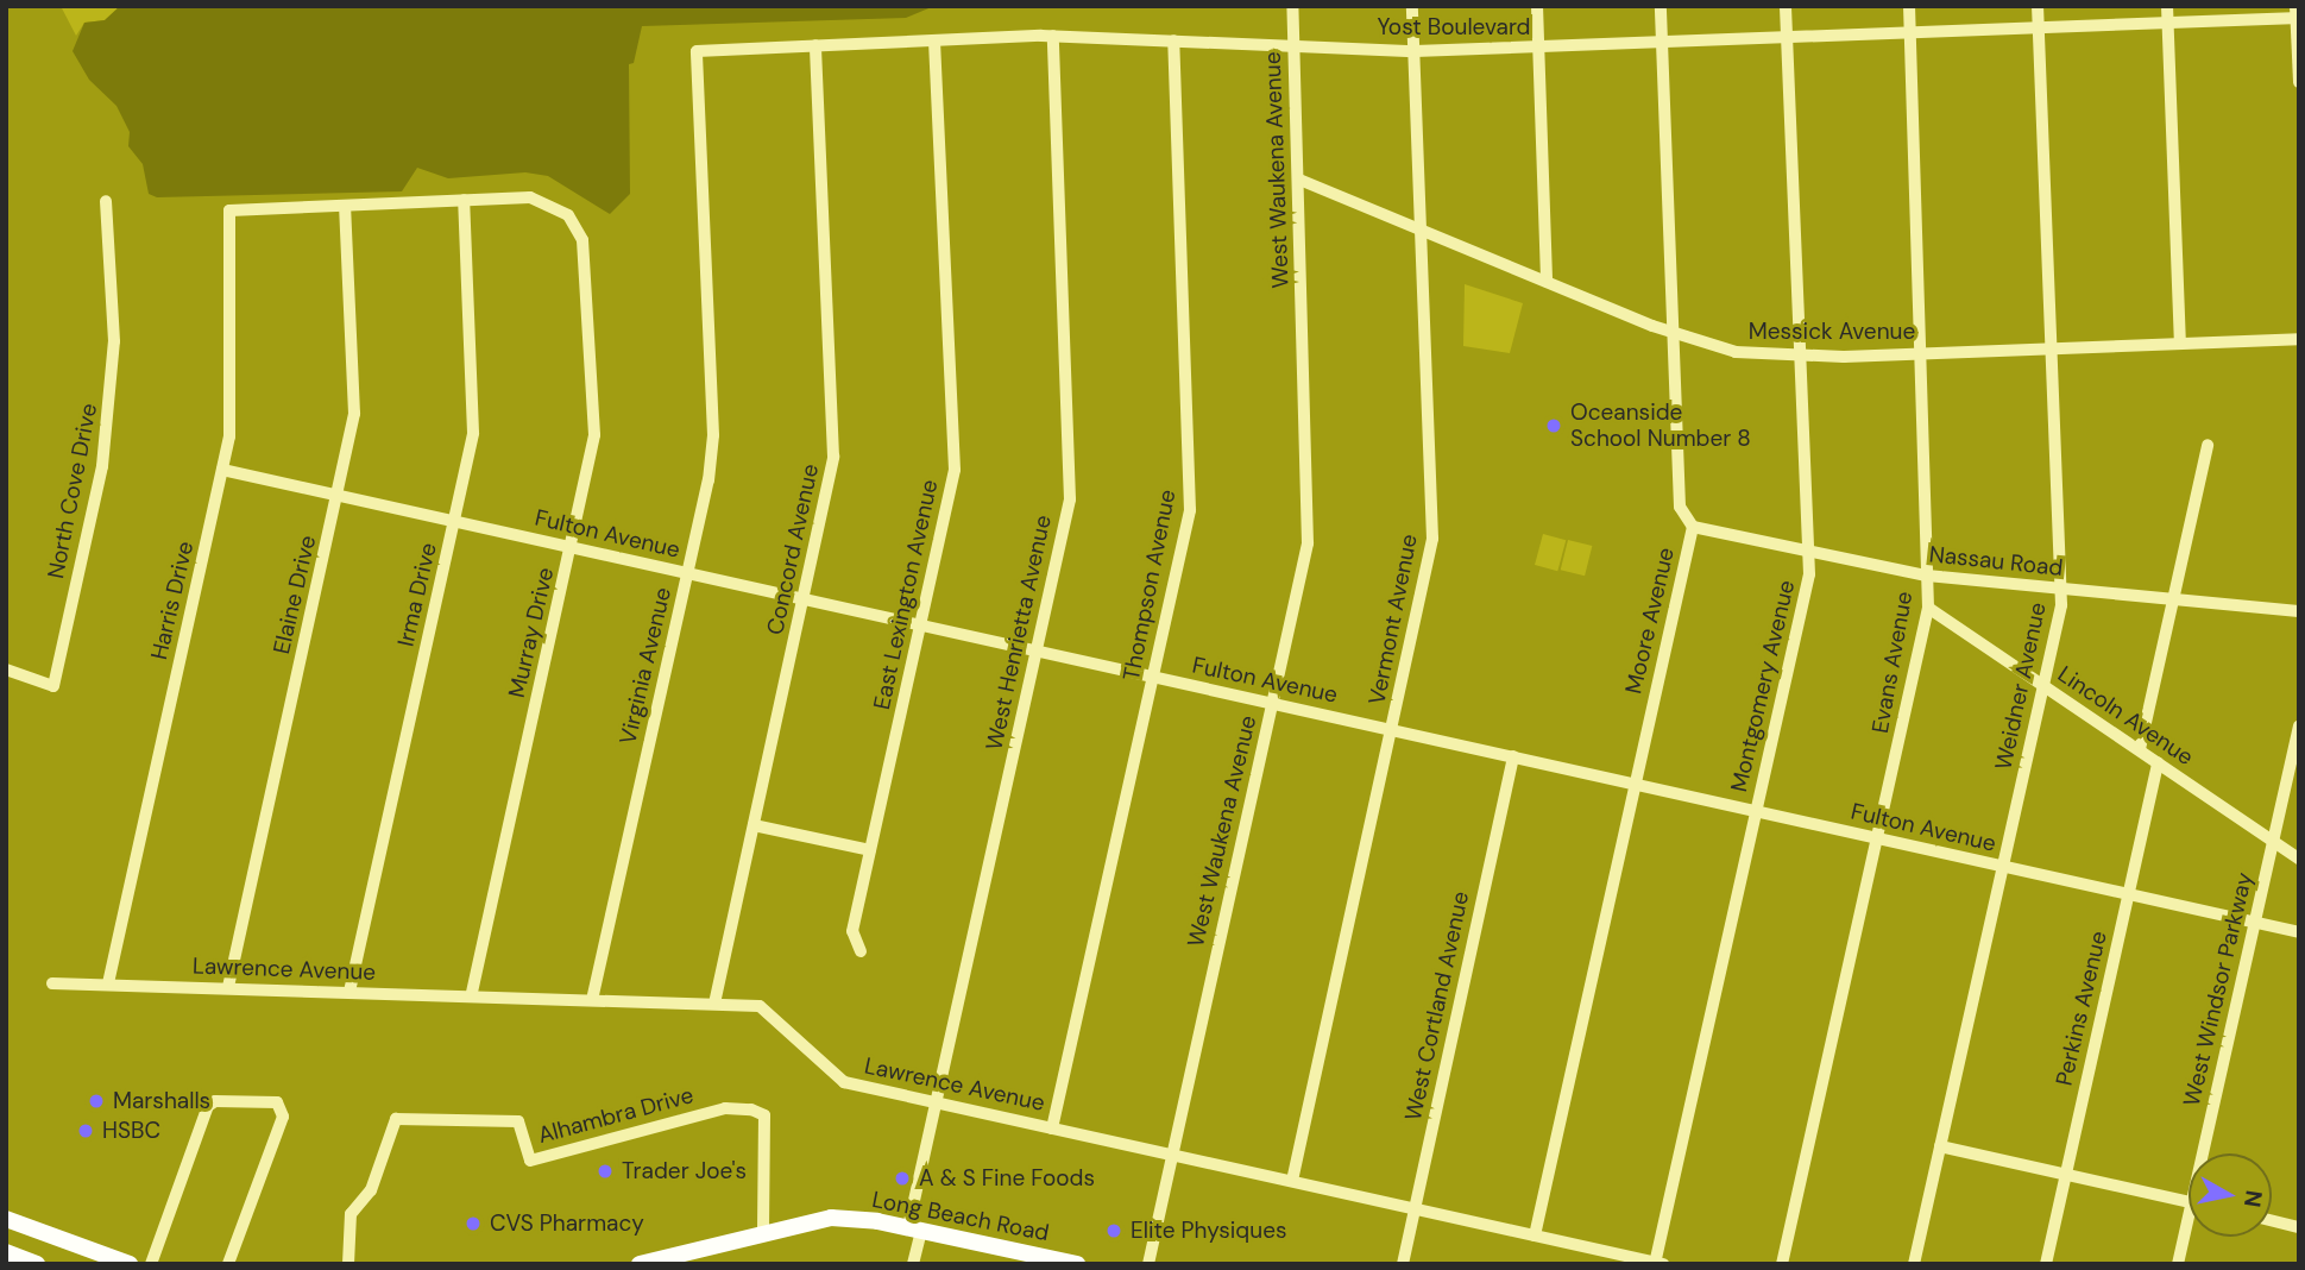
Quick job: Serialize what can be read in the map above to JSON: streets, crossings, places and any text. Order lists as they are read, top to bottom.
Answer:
{
  "streets": {
    "main road": ["Long Beach Road"],
    "street": [
      "Yost Boulevard",
      "West Waukena Avenue",
      "Messick Avenue",
      "North Cove Drive",
      "Fulton Avenue",
      "Concord Avenue",
      "Nassau Road",
      "Thompson Avenue",
      "Elaine Drive",
      "Irma Drive",
      "East Lexington Avenue",
      "Harris Drive",
      "Vermont Avenue",
      "Moore Avenue",
      "Murray Drive",
      "West Henrietta Avenue",
      "Evans Avenue",
      "Virginia Avenue",
      "Montgomery Avenue",
      "Weidner Avenue",
      "Lincoln Avenue",
      "Lawrence Avenue",
      "West Windsor Parkway",
      "West Cortland Avenue",
      "Perkins Avenue",
      "Alhambra Drive"
    ]
  },
  "crossings": [
    ["Yost Boulevard", "West Waukena Avenue"],
    ["Yost Boulevard", "Concord Avenue"],
    ["Yost Boulevard", "Thompson Avenue"],
    ["Yost Boulevard", "East Lexington Avenue"],
    ["Yost Boulevard", "Vermont Avenue"],
    ["Yost Boulevard", "Moore Avenue"],
    ["Yost Boulevard", "West Henrietta Avenue"],
    ["Yost Boulevard", "Evans Avenue"],
    ["Yost Boulevard", "Virginia Avenue"],
    ["Yost Boulevard", "Montgomery Avenue"],
    ["Yost Boulevard", "Weidner Avenue"],
    ["West Waukena Avenue", "Messick Avenue"],
    ["West Waukena Avenue", "Fulton Avenue"],
    ["West Waukena Avenue", "Lawrence Avenue"],
    ["Messick Avenue", "Vermont Avenue"],
    ["Messick Avenue", "Moore Avenue"],
    ["Messick Avenue", "Evans Avenue"],
    ["Messick Avenue", "Montgomery Avenue"],
    ["Messick Avenue", "Weidner Avenue"],
    ["Fulton Avenue", "Concord Avenue"],
    ["Fulton Avenue", "Thompson Avenue"],
    ["Fulton Avenue", "Elaine Drive"],
    ["Fulton Avenue", "Irma Drive"],
    ["Fulton Avenue", "East Lexington Avenue"],
    ["Fulton Avenue", "Harris Drive"],
    ["Fulton Avenue", "Vermont Avenue"],
    ["Fulton Avenue", "Moore Avenue"],
    ["Fulton Avenue", "Murray Drive"],
    ["Fulton Avenue", "West Henrietta Avenue"],
    ["Fulton Avenue", "Evans Avenue"],
    ["Fulton Avenue", "Virginia Avenue"],
    ["Fulton Avenue", "Montgomery Avenue"],
    ["Fulton Avenue", "Weidner Avenue"],
    ["Fulton Avenue", "West Windsor Parkway"],
    ["Fulton Avenue", "West Cortland Avenue"],
    ["Fulton Avenue", "Perkins Avenue"],
    ["Concord Avenue", "Lawrence Avenue"],
    ["Nassau Road", "Moore Avenue"],
    ["Nassau Road", "Evans Avenue"],
    ["Nassau Road", "Montgomery Avenue"],
    ["Nassau Road", "Weidner Avenue"],
    ["Thompson Avenue", "Lawrence Avenue"],
    ["Elaine Drive", "Harris Drive"],
    ["Elaine Drive", "Lawrence Avenue"],
    ["Irma Drive", "Murray Drive"],
    ["Irma Drive", "Lawrence Avenue"],
    ["Harris Drive", "Lawrence Avenue"],
    ["Vermont Avenue", "Lawrence Avenue"],
    ["Moore Avenue", "Lawrence Avenue"],
    ["Murray Drive", "Lawrence Avenue"],
    ["West Henrietta Avenue", "Lawrence Avenue"],
    ["West Henrietta Avenue", "Long Beach Road"],
    ["Evans Avenue", "Lincoln Avenue"],
    ["Virginia Avenue", "Lawrence Avenue"],
    ["Montgomery Avenue", "Lawrence Avenue"],
    ["Weidner Avenue", "Lincoln Avenue"],
    ["Lincoln Avenue", "West Windsor Parkway"],
    ["Lincoln Avenue", "Perkins Avenue"],
    ["Lawrence Avenue", "West Cortland Avenue"],
    ["Alhambra Drive", "Long Beach Road"]
  ],
  "places": [
    "Oceanside School Number 8",
    "Marshalls",
    "HSBC",
    "Trader Joe's",
    "A & S Fine Foods",
    "CVS Pharmacy",
    "Elite Physiques"
  ],
  "north": "right"
}
